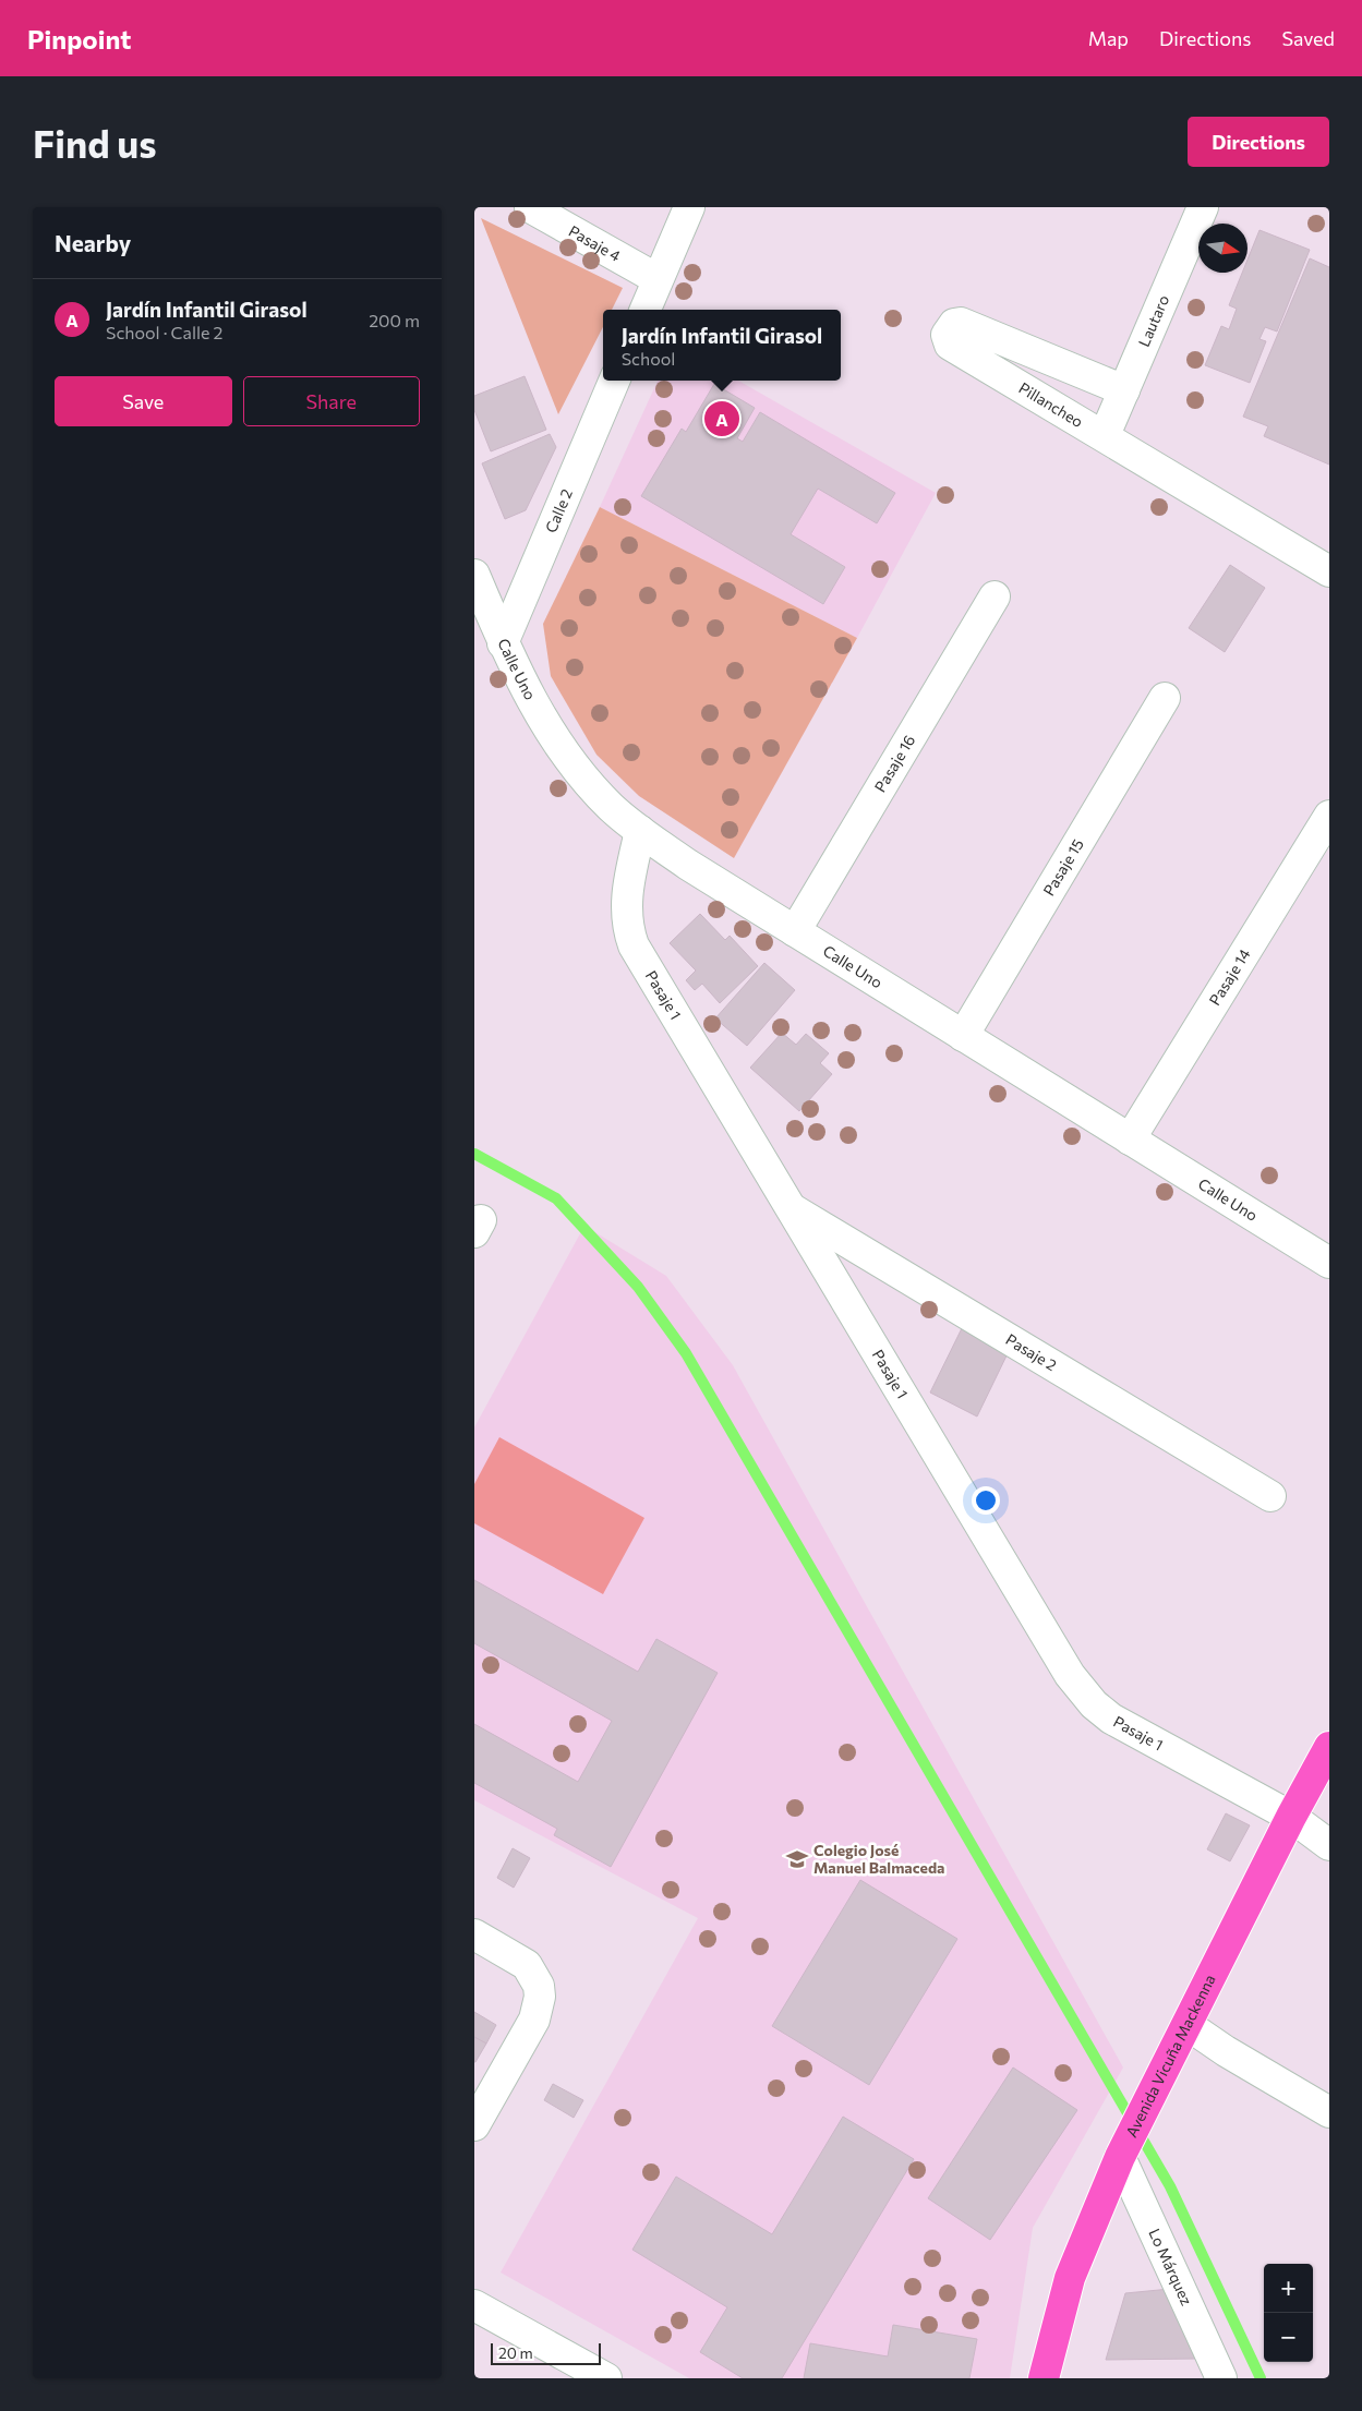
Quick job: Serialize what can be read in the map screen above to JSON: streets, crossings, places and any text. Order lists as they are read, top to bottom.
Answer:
{
  "streets": {
    "main road": ["Avenida Vicuña Mackenna"],
    "street": [
      "Pasaje 4",
      "Lautaro",
      "Pillancheo",
      "Calle 2",
      "Calle Uno",
      "Pasaje 16",
      "Pasaje 15",
      "Pasaje 14",
      "Pasaje 1",
      "Pasaje 2",
      "Lo Márquez"
    ]
  },
  "crossings": [
    ["Lautaro", "Pillancheo"],
    ["Calle 2", "Calle Uno"],
    ["Calle Uno", "Pasaje 16"],
    ["Calle Uno", "Pasaje 15"],
    ["Calle Uno", "Pasaje 14"],
    ["Calle Uno", "Pasaje 1"],
    ["Pasaje 1", "Pasaje 2"],
    ["Pasaje 1", "Avenida Vicuña Mackenna"],
    ["Avenida Vicuña Mackenna", "Lo Márquez"]
  ],
  "places": {
    "school or university": ["Colegio José Manuel Balmaceda"]
  },
  "scale_bar": "20 m",
  "north": "right",
  "page": {
    "header": "Pinpoint",
    "nav": ["Map", "Directions", "Saved"],
    "buttons": [
      "Directions",
      ["Save", "Share"]
    ],
    "title": "Find us",
    "heading": "Nearby",
    "list": [
      {
        "mark": "A",
        "name": "Jardín Infantil Girasol",
        "note": "School · Calle 2",
        "value": "200 m"
      }
    ],
    "popup": ["Jardín Infantil Girasol", "School"],
    "pins": "A",
    "map_buttons": ["+", "−"],
    "scale": "20 m"
  }
}
